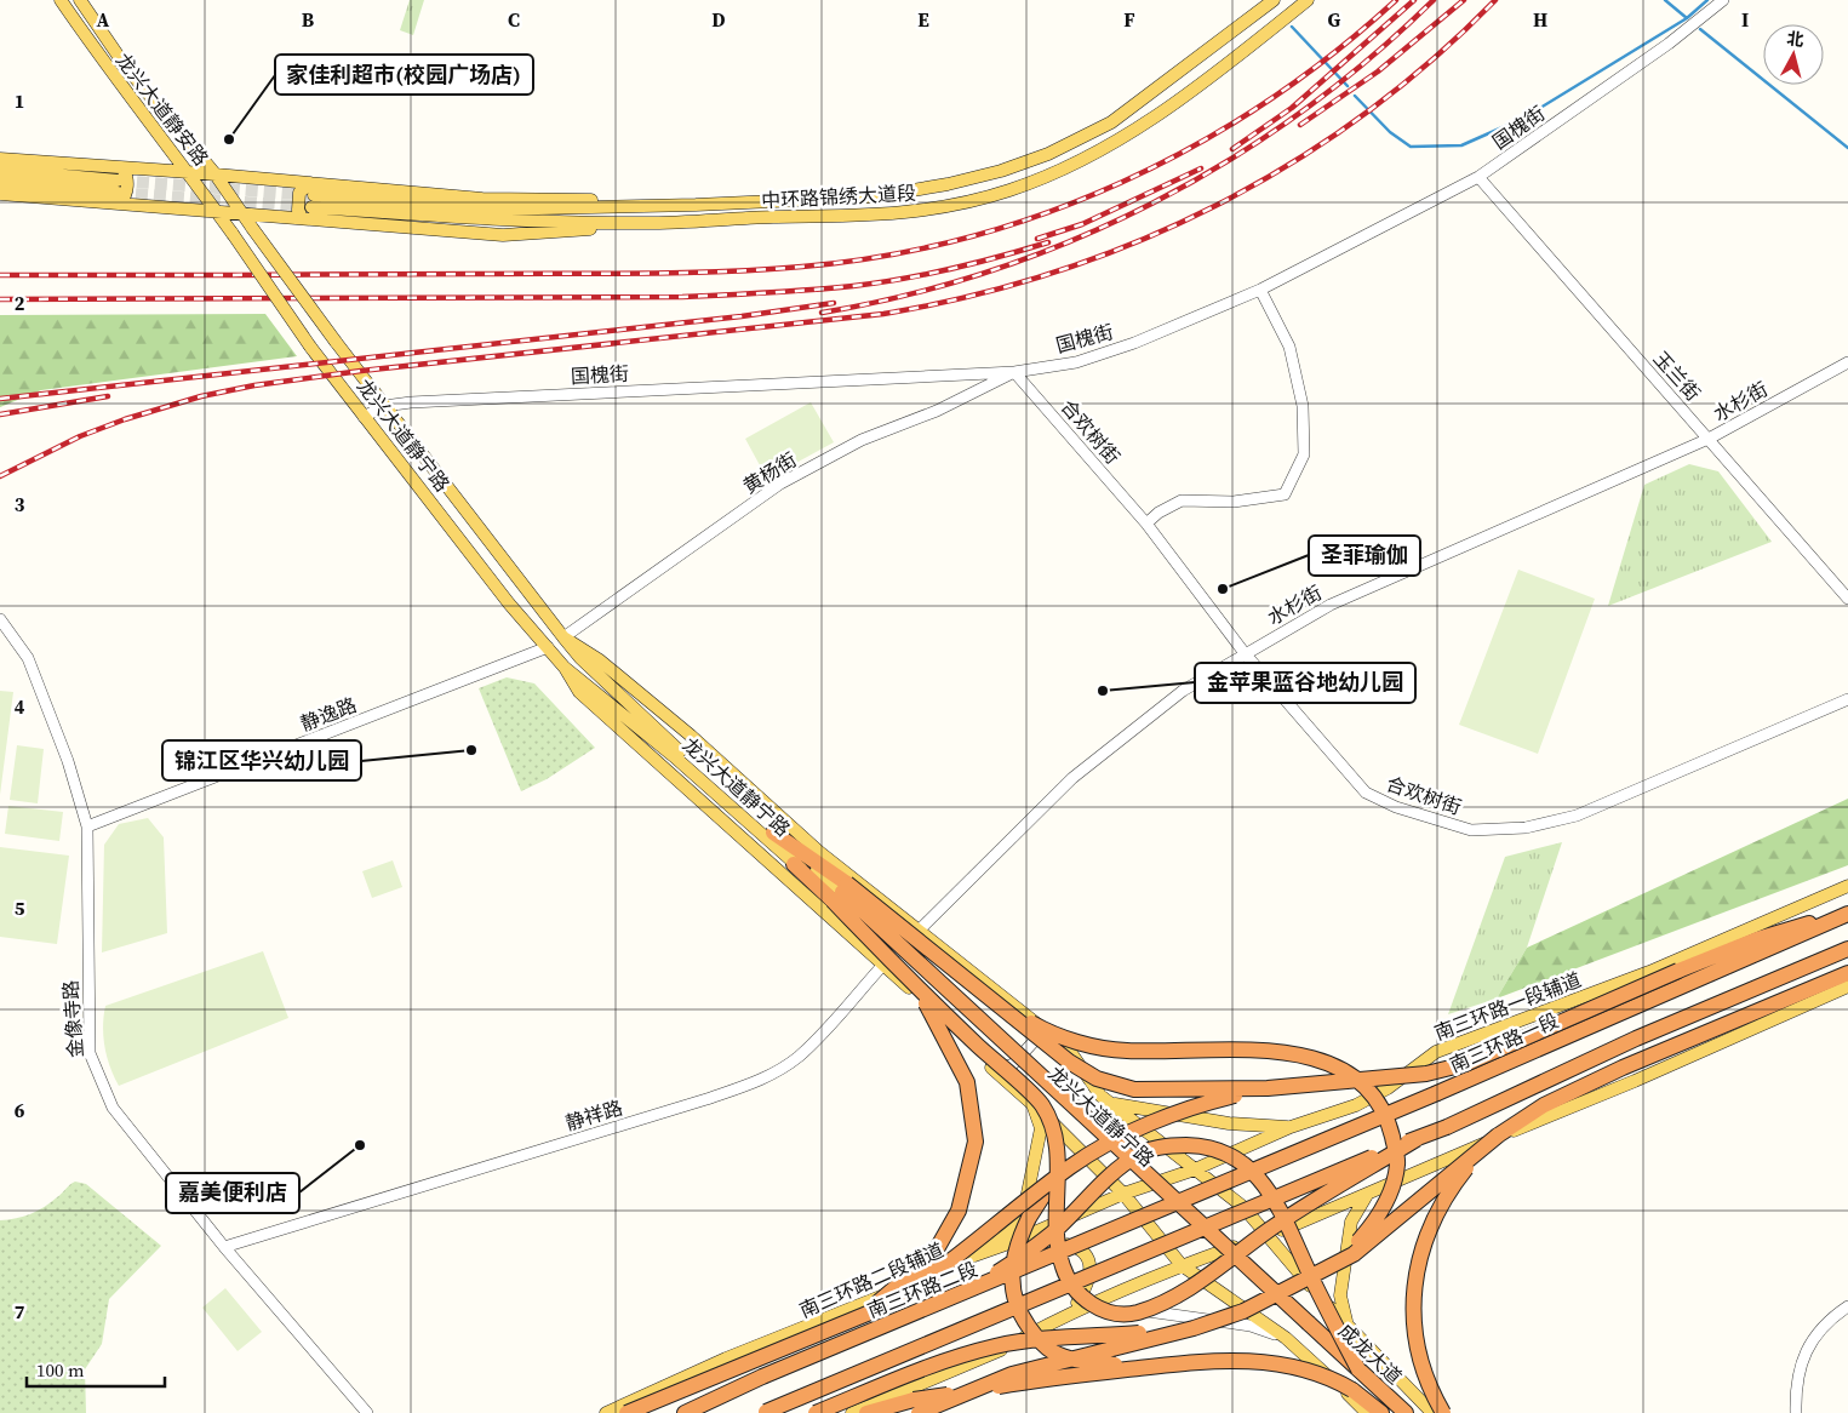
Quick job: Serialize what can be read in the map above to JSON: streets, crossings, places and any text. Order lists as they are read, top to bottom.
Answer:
{
  "streets": {
    "highway": [
      "龙兴大道静宁路",
      "南三环路一段",
      "南三环路二段",
      "成龙大道"
    ],
    "main road": [
      "龙兴大道静安路",
      "中环路锦绣大道段",
      "南三环路一段辅道",
      "南三环路二段辅道"
    ],
    "street": [
      "国槐街",
      "玉兰街",
      "水杉街",
      "合欢树街",
      "黄杨街",
      "静逸路",
      "金像寺路",
      "静祥路"
    ]
  },
  "crossings": [
    ["龙兴大道静安路", "龙兴大道静宁路"],
    ["国槐街", "玉兰街"],
    ["国槐街", "合欢树街"],
    ["国槐街", "龙兴大道静宁路"],
    ["国槐街", "黄杨街"],
    ["玉兰街", "水杉街"],
    ["水杉街", "合欢树街"],
    ["水杉街", "静祥路"],
    ["合欢树街", "黄杨街"],
    ["龙兴大道静宁路", "黄杨街"],
    ["龙兴大道静宁路", "静逸路"],
    ["龙兴大道静宁路", "成龙大道"],
    ["静逸路", "金像寺路"],
    ["南三环路一段辅道", "南三环路二段辅道"],
    ["金像寺路", "静祥路"],
    ["南三环路一段", "南三环路二段"]
  ],
  "places": [
    "家佳利超市(校园广场店)",
    "圣菲瑜伽",
    "金苹果蓝谷地幼儿园",
    "锦江区华兴幼儿园",
    "嘉美便利店"
  ],
  "scale_bar": "100 m",
  "north": "top",
  "grid": {
    "columns": [
      "A",
      "B",
      "C",
      "D",
      "E",
      "F",
      "G",
      "H",
      "I"
    ],
    "rows": [
      "1",
      "2",
      "3",
      "4",
      "5",
      "6",
      "7"
    ]
  }
}
